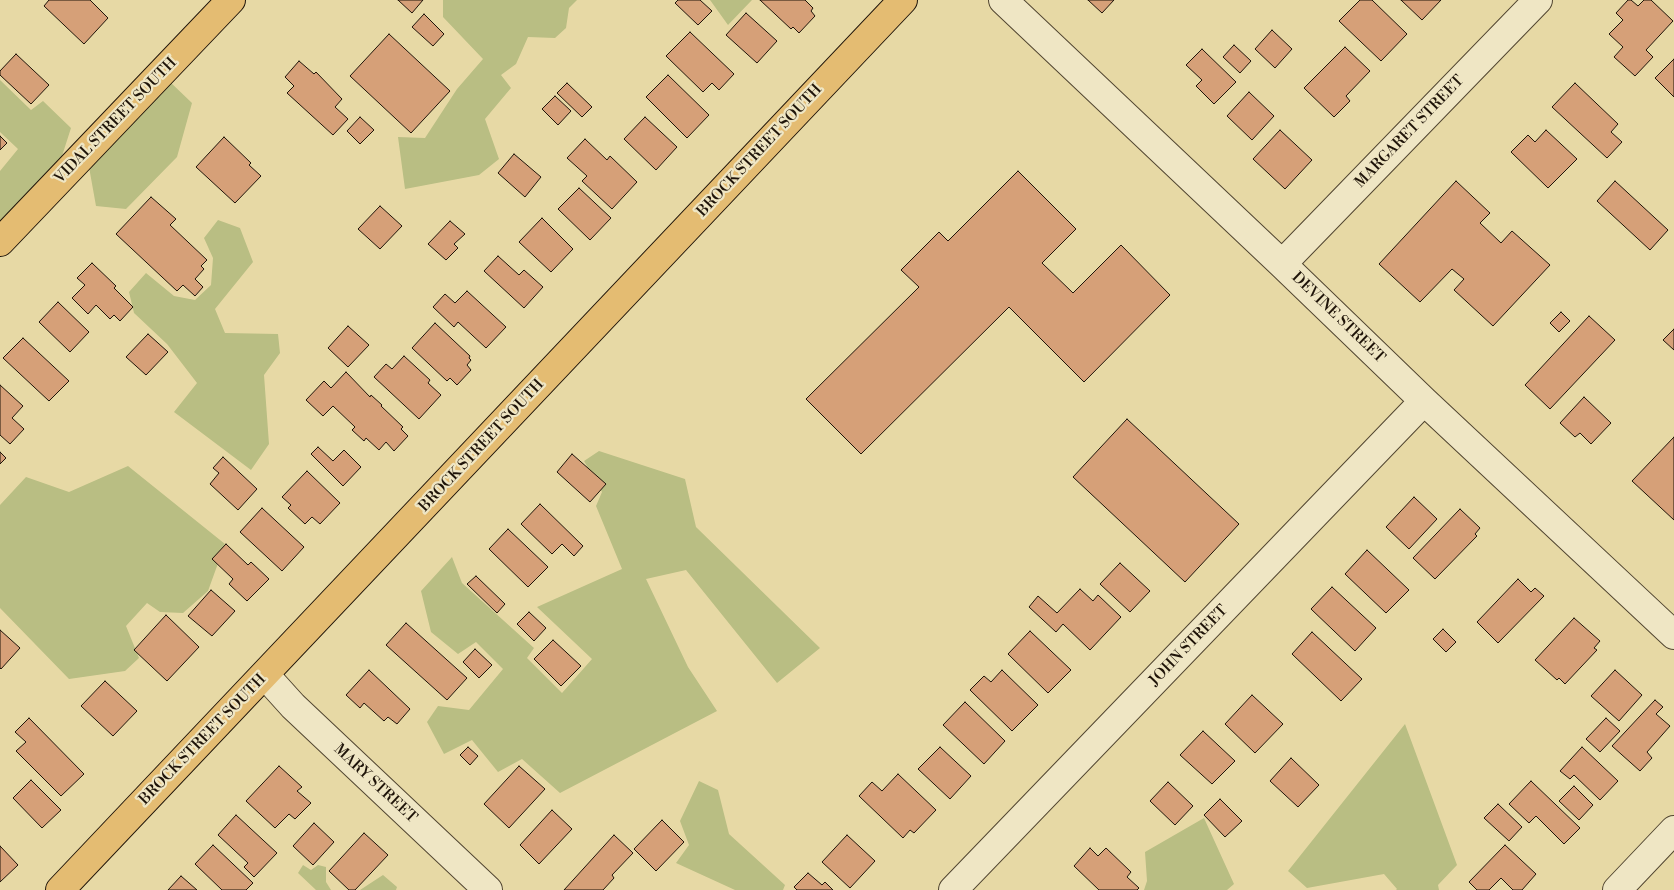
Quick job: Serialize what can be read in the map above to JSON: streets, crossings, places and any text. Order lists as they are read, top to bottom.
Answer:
{
  "streets": {
    "main road": ["VIDAL STREET SOUTH", "BROCK STREET SOUTH"],
    "street": [
      "MARGARET STREET",
      "DEVINE STREET",
      "JOHN STREET",
      "MARY STREET"
    ]
  },
  "crossings": [
    ["MARGARET STREET", "DEVINE STREET"],
    ["BROCK STREET SOUTH", "MARY STREET"],
    ["DEVINE STREET", "JOHN STREET"]
  ]
}
